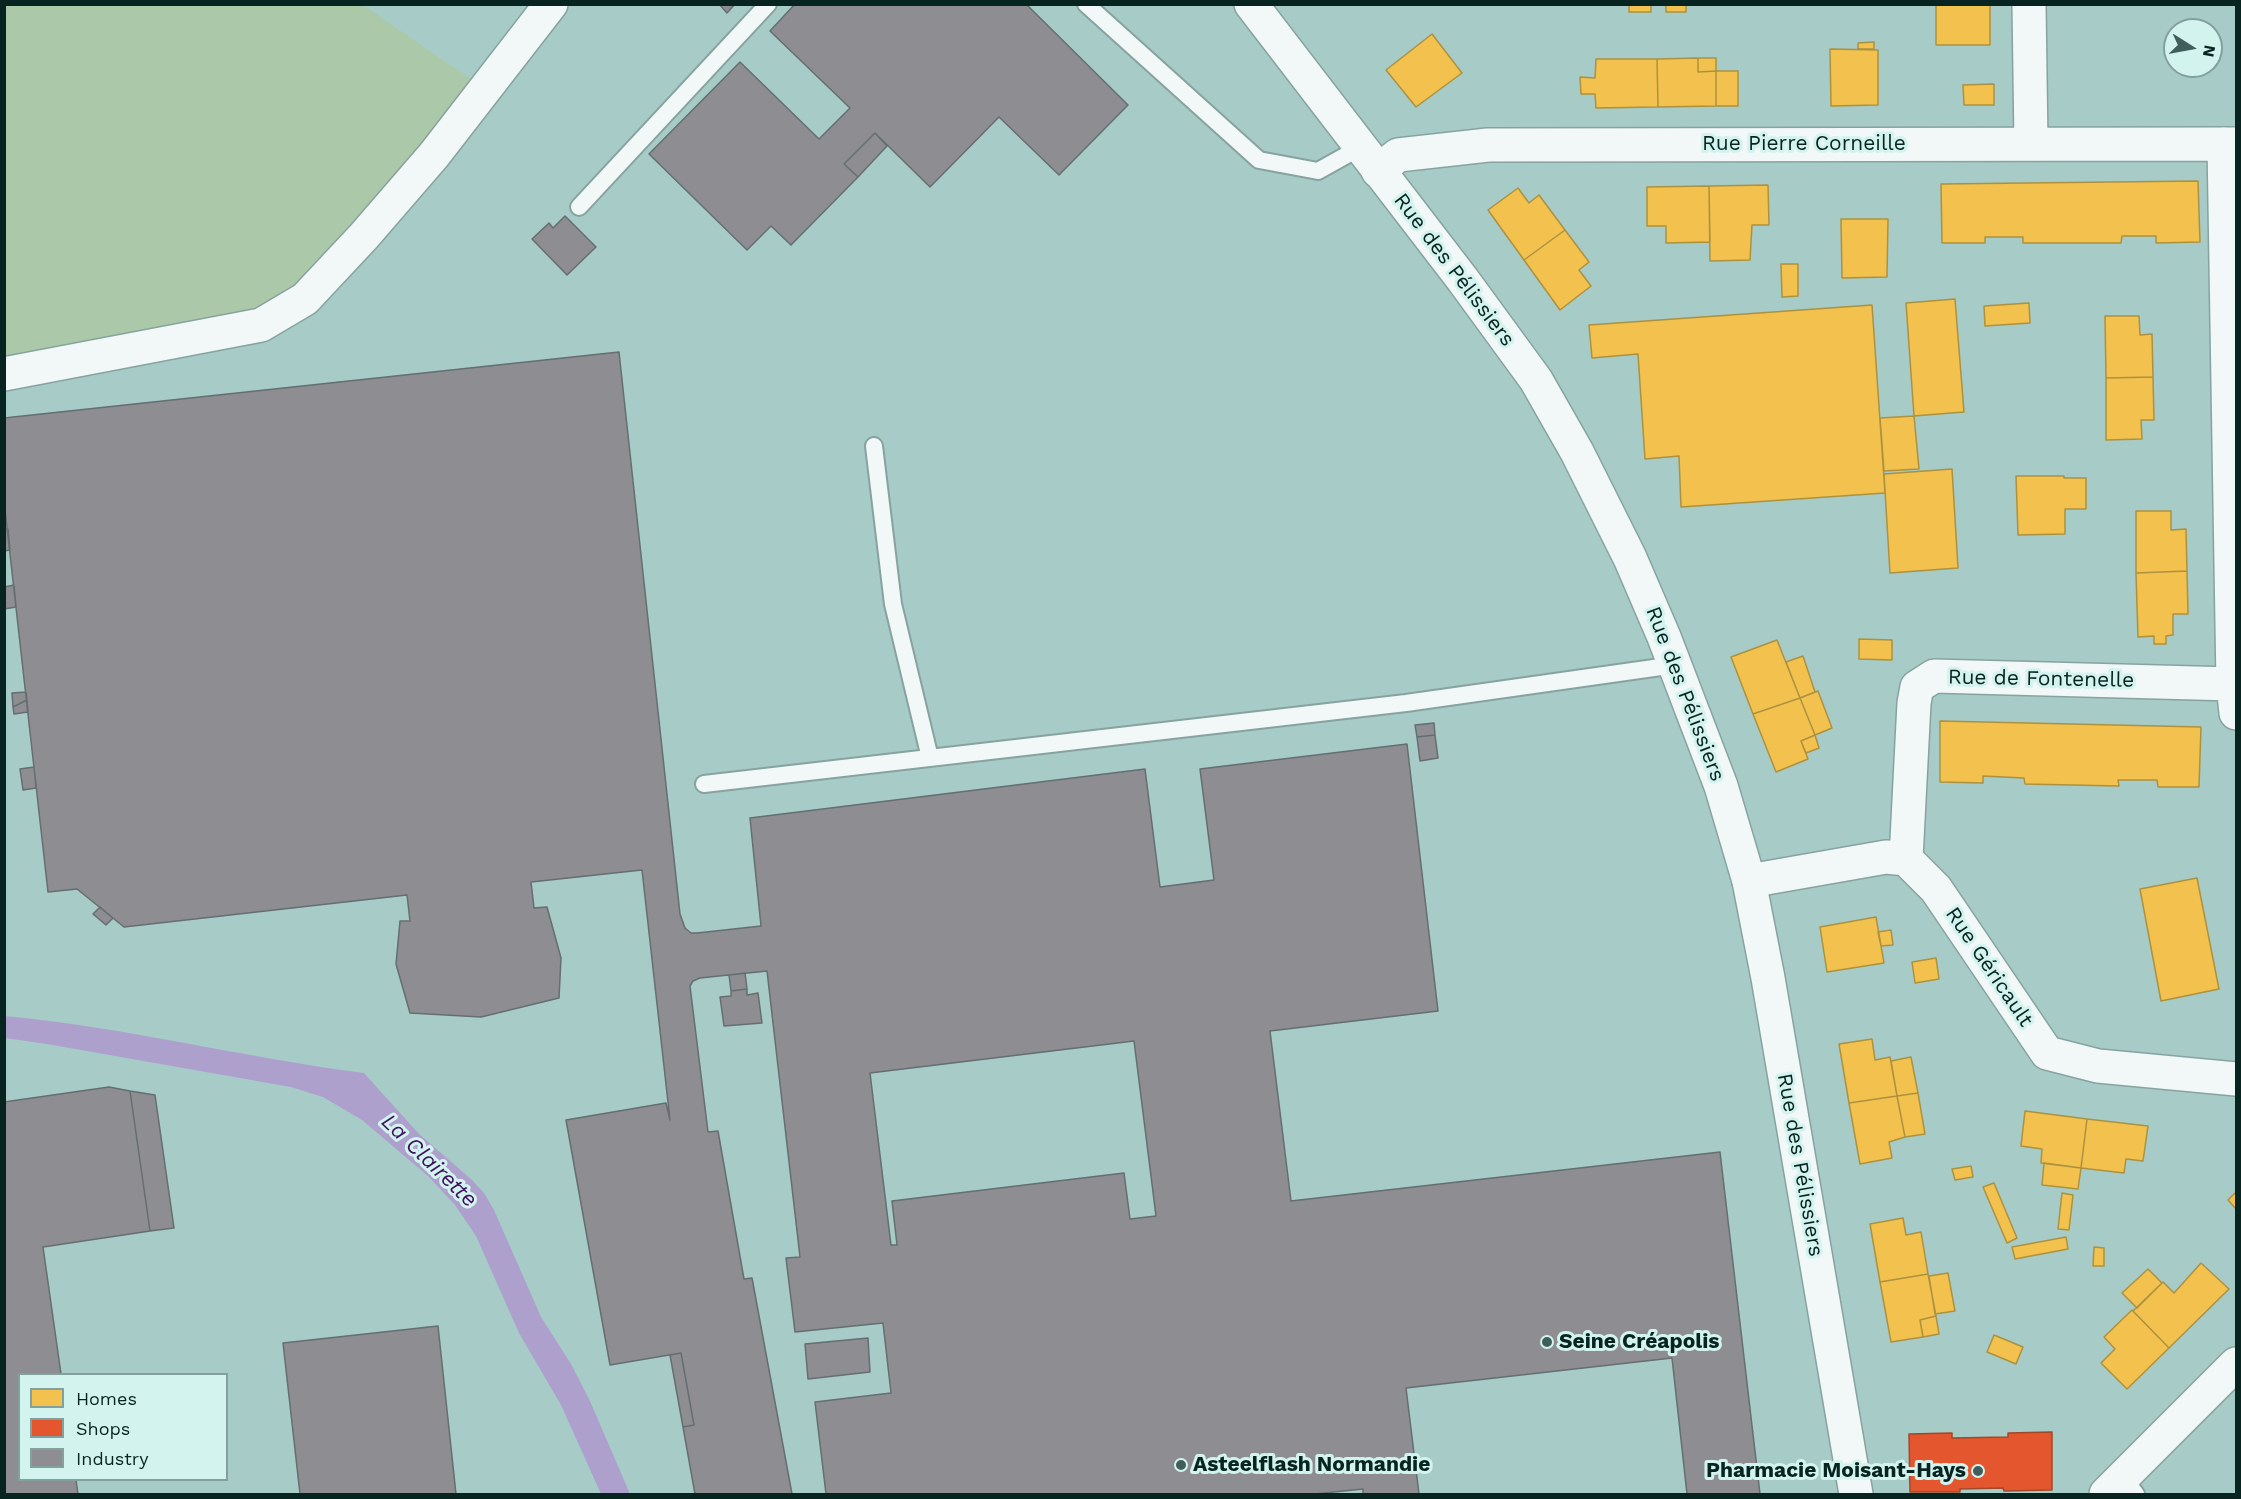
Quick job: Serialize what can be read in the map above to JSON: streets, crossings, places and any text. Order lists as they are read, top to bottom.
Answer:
{
  "streets": {
    "street": [
      "Rue Pierre Corneille",
      "Rue des Pélissiers",
      "Rue de Fontenelle",
      "Rue Géricault"
    ]
  },
  "crossings": [
    ["Rue Pierre Corneille", "Rue des Pélissiers"],
    ["Rue de Fontenelle", "Rue Géricault"]
  ],
  "water": ["La Clairette"],
  "places": ["Seine Créapolis", "Asteelflash Normandie", "Pharmacie Moisant-Hays"],
  "legend": ["Homes", "Shops", "Industry"],
  "north": "right"
}
